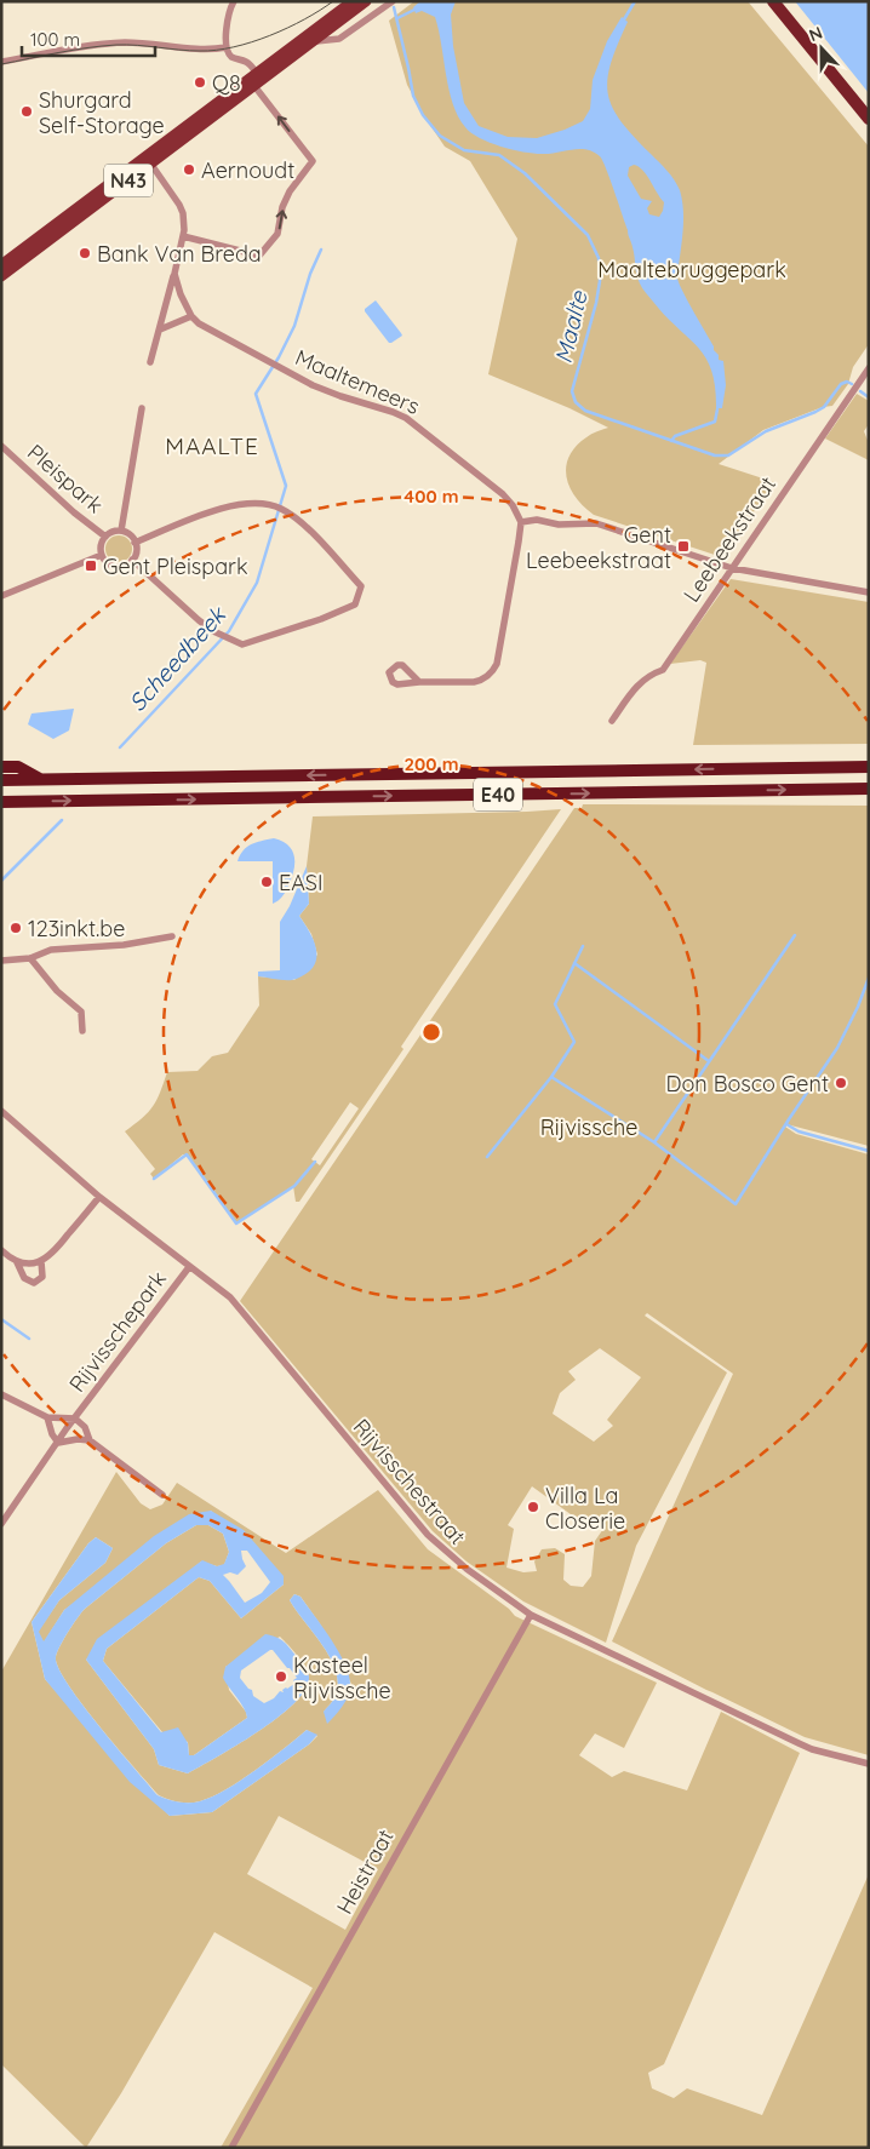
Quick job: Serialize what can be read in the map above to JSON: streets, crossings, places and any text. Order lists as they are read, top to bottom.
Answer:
{
  "streets": {
    "highway": ["E40"],
    "main road": ["N43"],
    "street": [
      "Maaltemeers",
      "Pleispark",
      "Leebeekstraat",
      "Rijvisschepark",
      "Rijvisschestraat",
      "Heistraat"
    ]
  },
  "crossings": [
    ["Rijvisschepark", "Rijvisschestraat"],
    ["Rijvisschestraat", "Heistraat"]
  ],
  "districts": ["MAALTE"],
  "water": ["Maalte", "Scheedbeek"],
  "parks": ["Maaltebruggepark", "Rijvissche"],
  "places": {
    "other": [
      "Q8",
      "Shurgard Self-Storage",
      "Aernoudt",
      "Bank Van Breda",
      "EASI",
      "123inkt.be",
      "Don Bosco Gent",
      "Villa La Closerie",
      "Kasteel Rijvissche"
    ],
    "transit": ["Gent Leebeekstraat", "Gent Pleispark"]
  },
  "scale_bar": "100 m",
  "north": "top",
  "rings": ["400 m", "200 m"]
}
